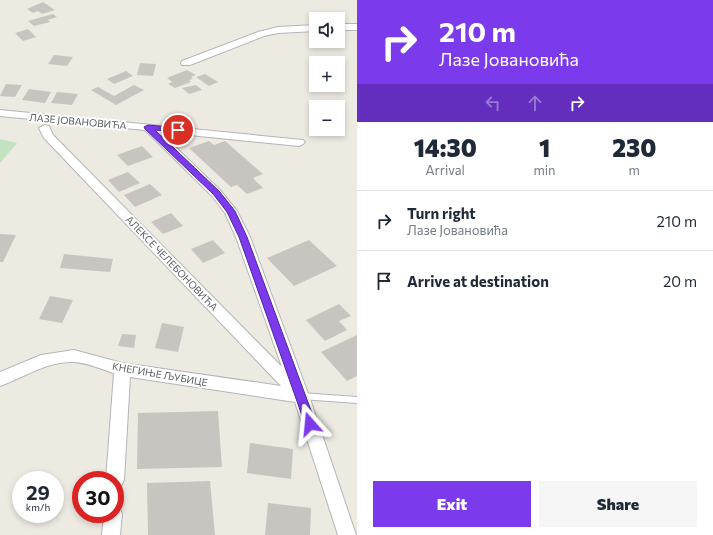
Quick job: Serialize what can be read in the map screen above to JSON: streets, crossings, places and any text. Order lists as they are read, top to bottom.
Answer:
{
  "streets": {
    "street": ["ЛАЗЕ ЈОВАНОВИЋА", "АЛЕКСЕ ЧЕЛЕБОНОВИЋА", "КНЕГИЊЕ ЉУБИЦЕ"]
  },
  "crossings": [
    ["ЛАЗЕ ЈОВАНОВИЋА", "АЛЕКСЕ ЧЕЛЕБОНОВИЋА"],
    ["АЛЕКСЕ ЧЕЛЕБОНОВИЋА", "КНЕГИЊЕ ЉУБИЦЕ"]
  ],
  "page": {
    "turn": ["210 m", "Лазе Јовановића"],
    "map_buttons": ["+", "−"],
    "eta": [
      "14:30",
      "Arrival",
      "1",
      "min",
      "230",
      "m"
    ],
    "list": [
      {
        "name": "Turn right",
        "note": "Лазе Јовановића",
        "value": "210 m"
      },
      {
        "name": "Arrive at destination",
        "value": "20 m"
      }
    ],
    "speed": "29 km/h",
    "limit": "30",
    "buttons": ["Exit", "Share"]
  }
}
